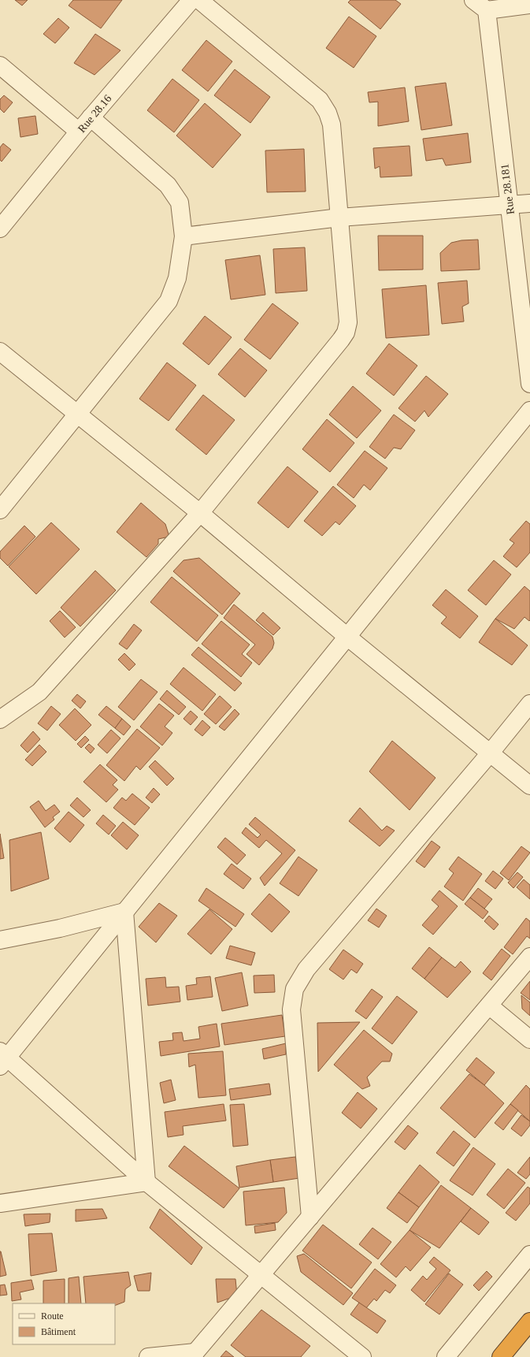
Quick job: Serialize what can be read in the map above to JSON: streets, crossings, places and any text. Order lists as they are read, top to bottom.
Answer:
{
  "streets": {
    "street": ["Rue 28.16", "Rue 28.181"]
  },
  "legend": ["Route", "Bâtiment"]
}
